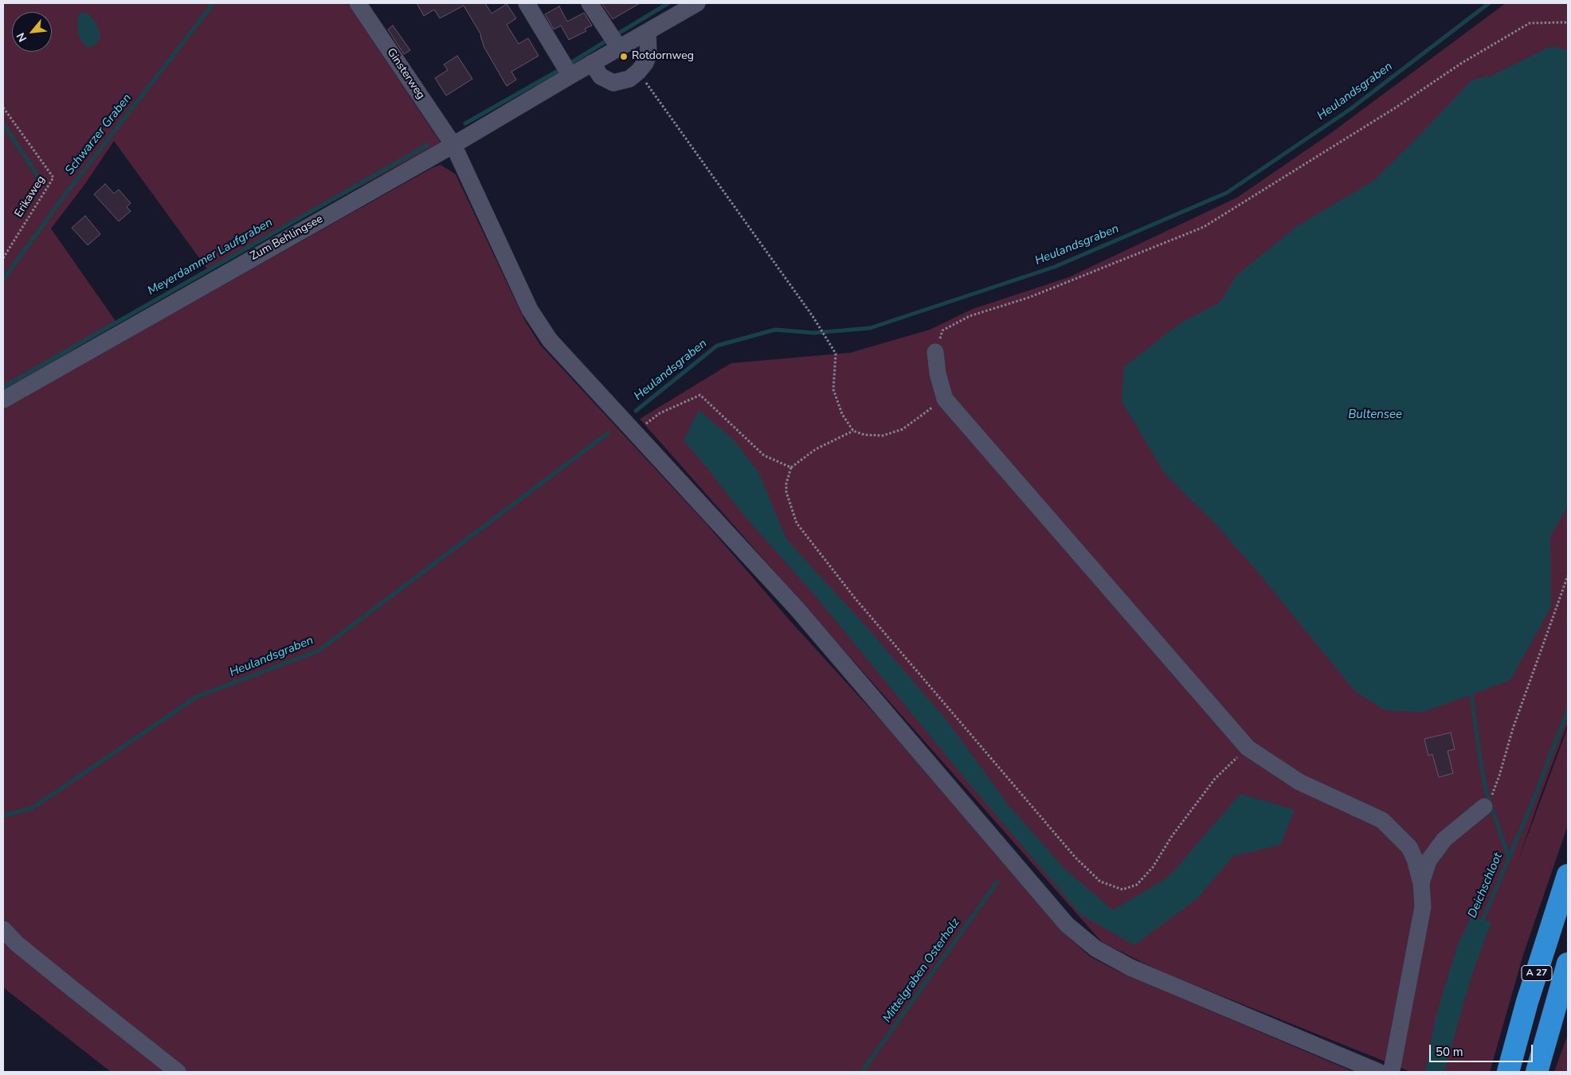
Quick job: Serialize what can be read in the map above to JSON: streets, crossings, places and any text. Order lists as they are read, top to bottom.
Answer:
{
  "streets": {
    "highway": ["A 27"],
    "street": ["Ginsterweg", "Zum Behlingsee"],
    "path": ["Erikaweg"]
  },
  "crossings": [
    ["Ginsterweg", "Zum Behlingsee"]
  ],
  "water": [
    "Heulandsgraben",
    "Schwarzer Graben",
    "Meyerdammer Laufgraben",
    "Bultensee",
    "Deichschloot",
    "Mittelgraben Osterholz"
  ],
  "places": ["Rotdornweg"],
  "scale_bar": "50 m",
  "north": "bottom left"
}
